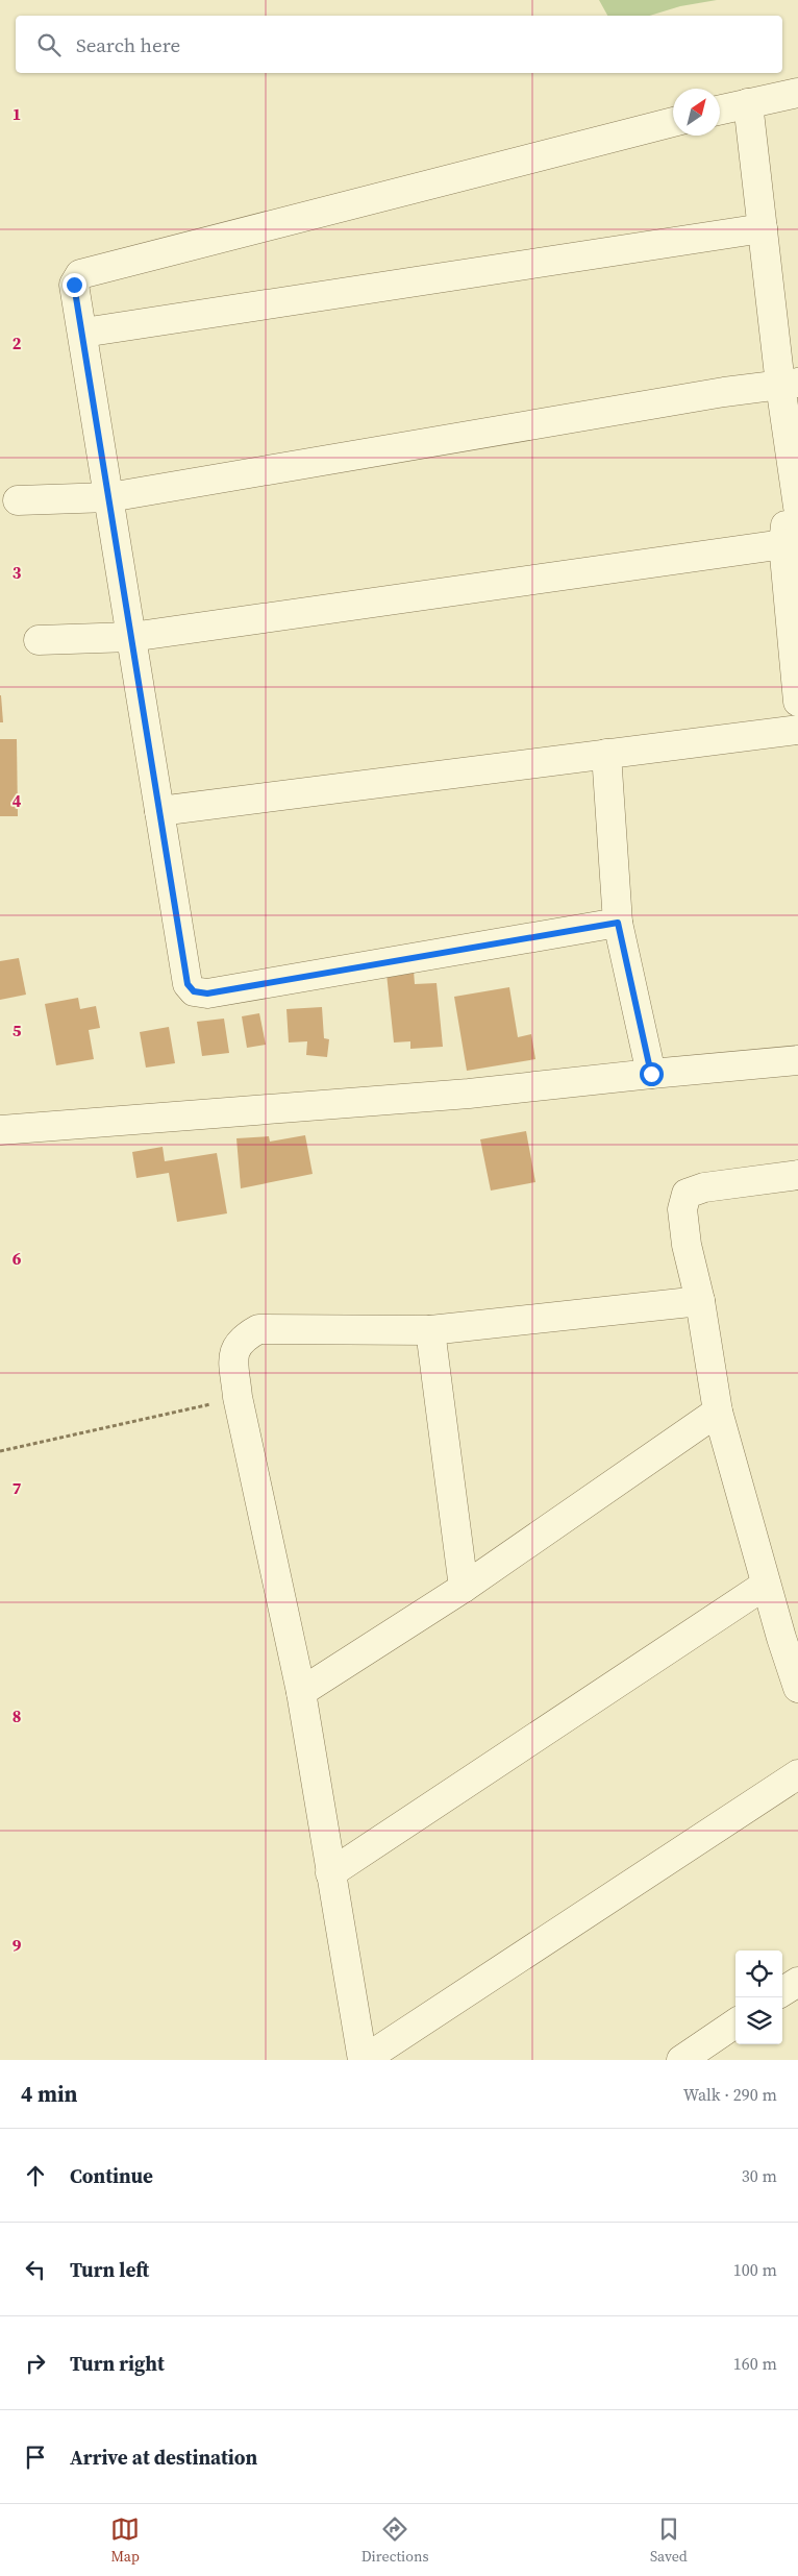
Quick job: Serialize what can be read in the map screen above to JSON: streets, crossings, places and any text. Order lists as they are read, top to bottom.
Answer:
{
  "north": "top right",
  "page": {
    "search": "Search here",
    "heading": ["4 min", "Walk · 290 m"],
    "list": [
      ["Continue", "30 m"],
      ["Turn left", "100 m"],
      ["Turn right", "160 m"],
      "Arrive at destination"
    ],
    "nav": ["Map", "Directions", "Saved"]
  },
  "grid": {
    "rows": [
      "1",
      "2",
      "3",
      "4",
      "5",
      "6",
      "7",
      "8",
      "9"
    ]
  }
}
